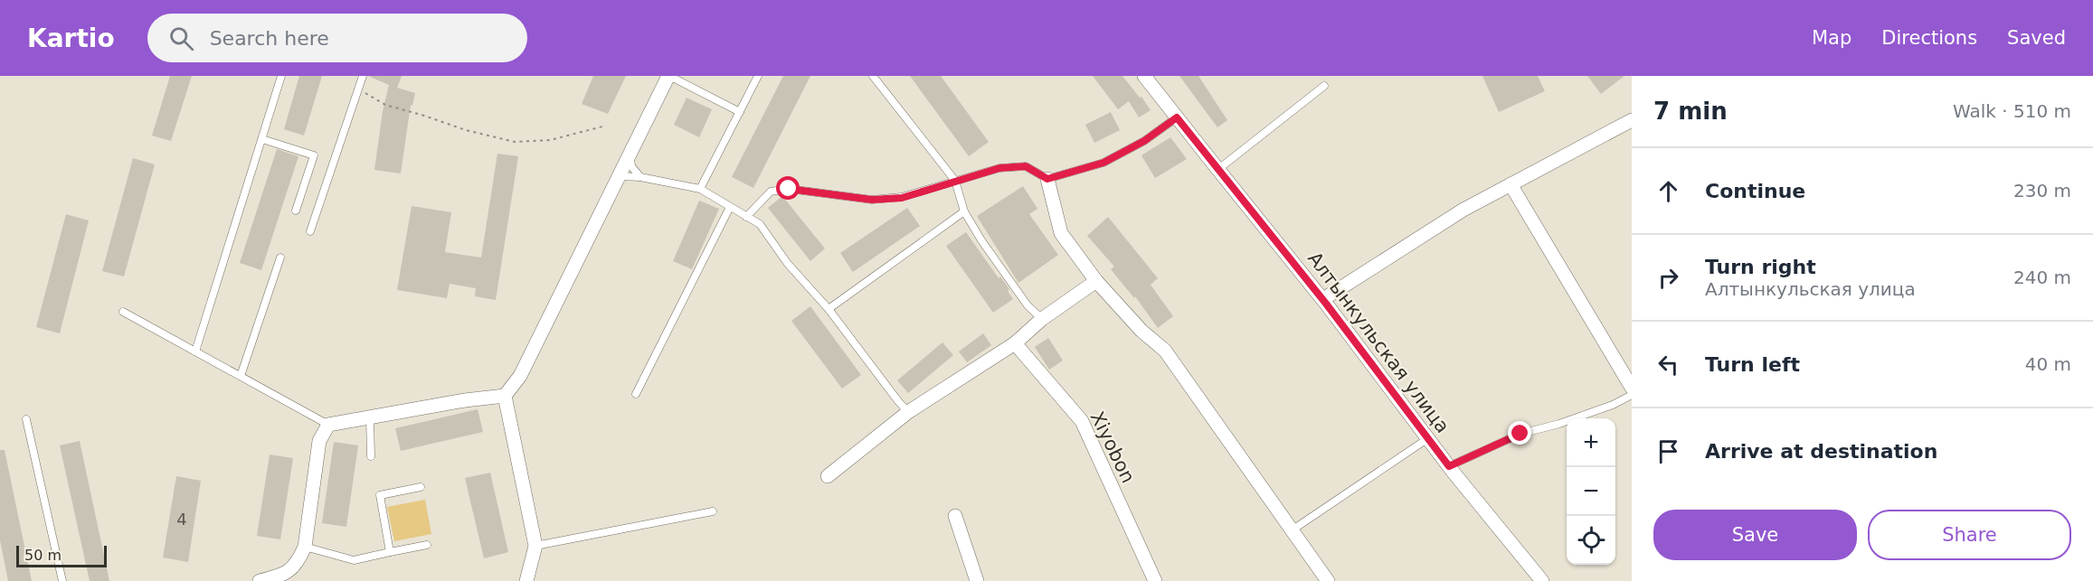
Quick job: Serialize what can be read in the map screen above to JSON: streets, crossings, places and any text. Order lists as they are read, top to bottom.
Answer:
{
  "streets": {
    "street": ["Алтынкульская улица", "Xiyobon"]
  },
  "house_numbers": ["4"],
  "scale_bar": "50 m",
  "page": {
    "header": "Kartio",
    "search": "Search here",
    "nav": ["Map", "Directions", "Saved"],
    "heading": ["7 min", "Walk · 510 m"],
    "list": [
      ["Continue", "230 m"],
      ["Turn right", "Алтынкульская улица", "240 m"],
      ["Turn left", "40 m"],
      "Arrive at destination"
    ],
    "map_buttons": ["+", "−"],
    "buttons": ["Save", "Share"],
    "scale": "50 m"
  }
}
